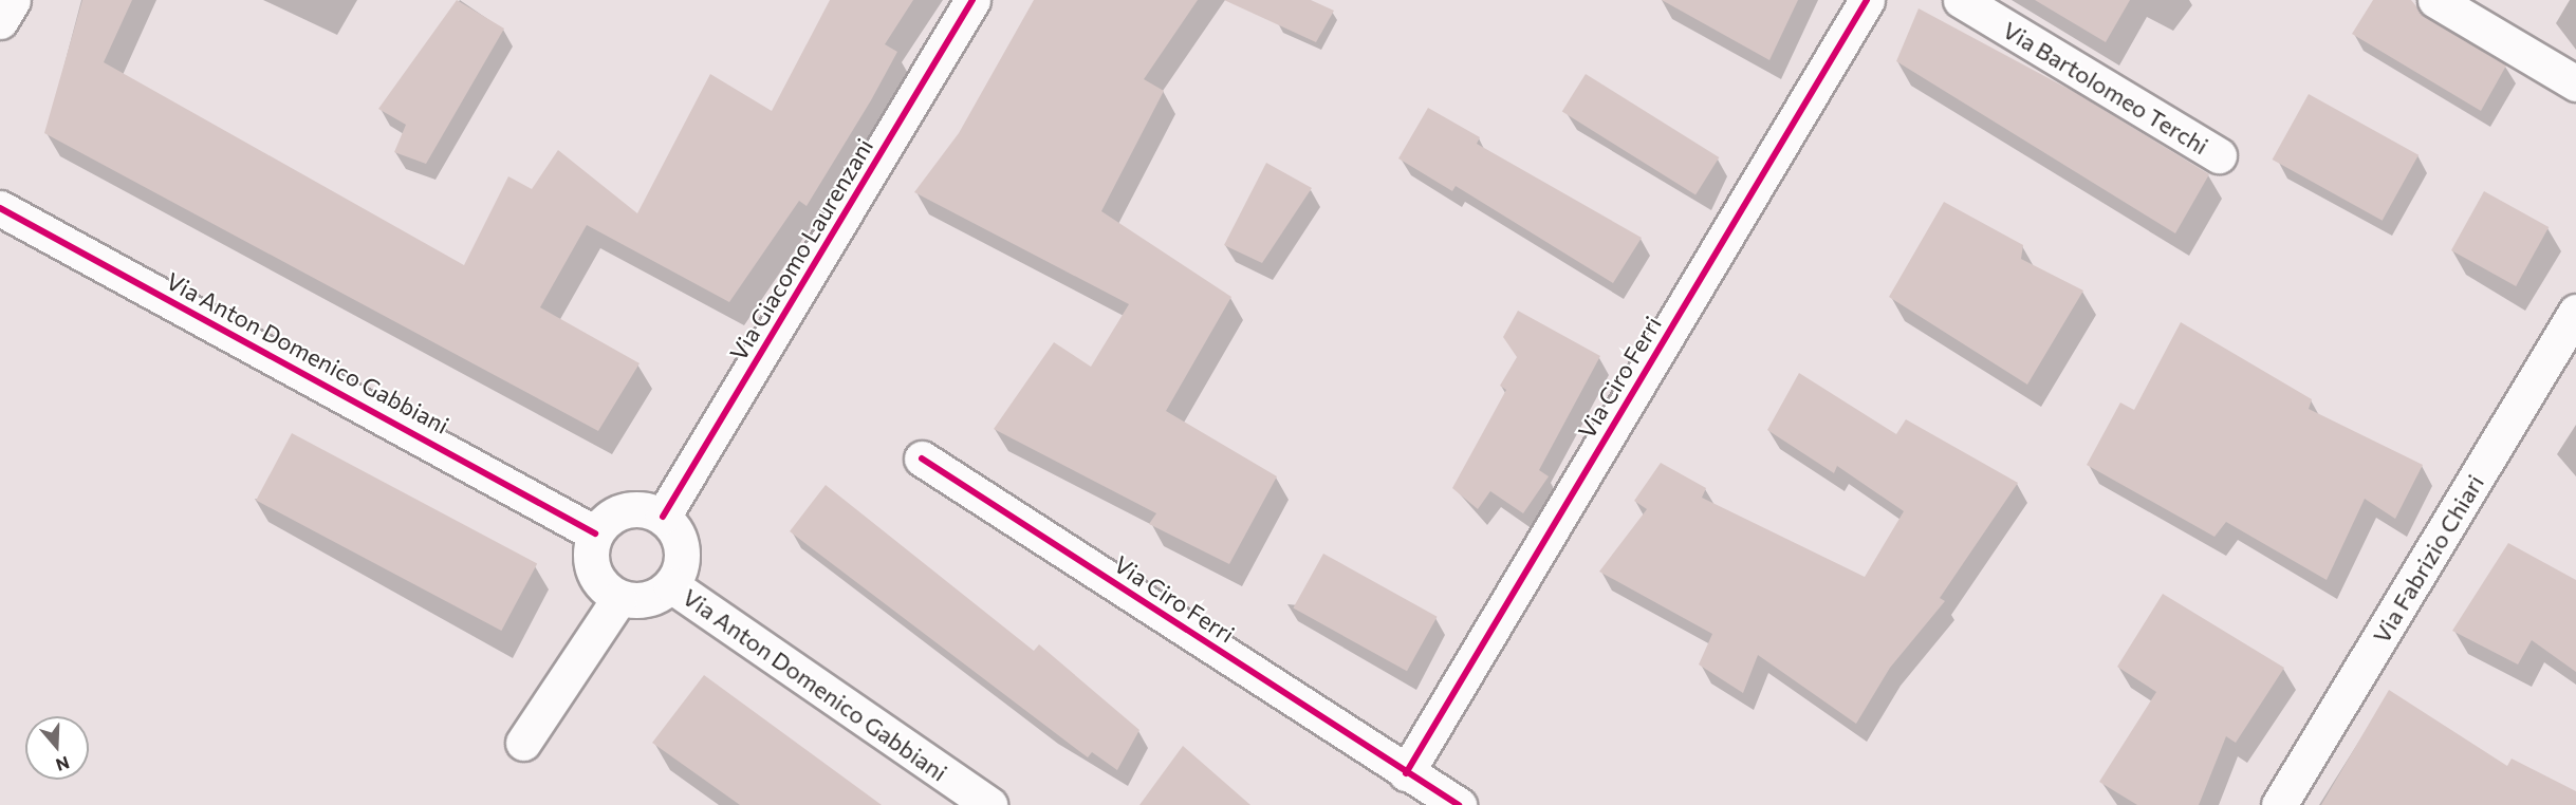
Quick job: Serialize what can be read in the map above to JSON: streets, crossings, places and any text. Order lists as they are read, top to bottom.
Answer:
{
  "streets": {
    "street": [
      "Via Bartolomeo Terchi",
      "Via Giacomo Laurenzani",
      "Via Anton Domenico Gabbiani",
      "Via Ciro Ferri",
      "Via Fabrizio Chiari"
    ]
  },
  "crossings": [
    ["Via Giacomo Laurenzani", "Via Anton Domenico Gabbiani"]
  ],
  "north": "bottom"
}
